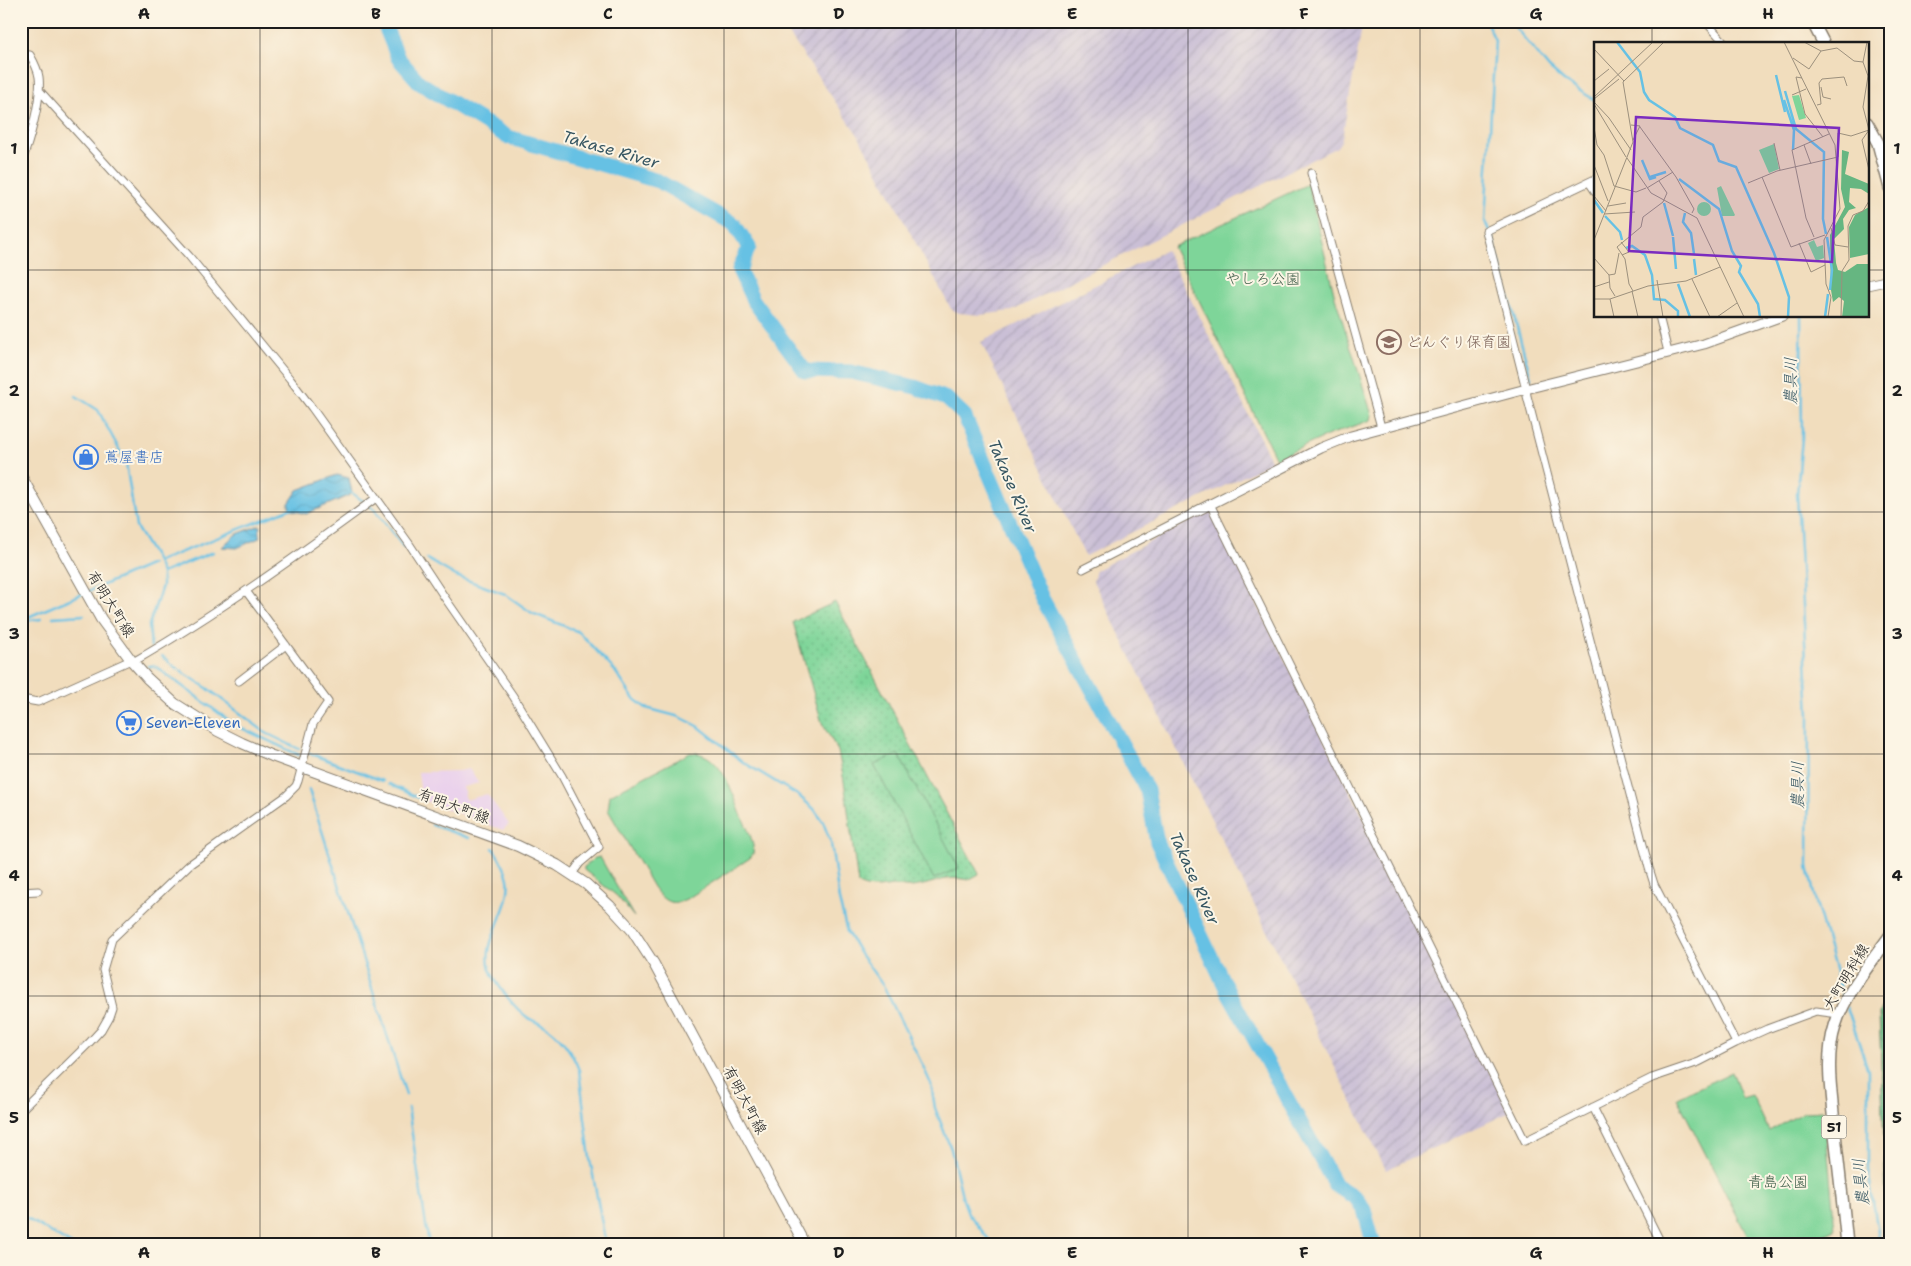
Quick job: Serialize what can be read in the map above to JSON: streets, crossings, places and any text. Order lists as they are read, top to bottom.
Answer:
{
  "streets": {
    "main road": ["有明大町線", "大町明科線", "51"]
  },
  "water": ["Takase River", "農具川"],
  "parks": ["やしろ公園", "青島公園"],
  "places": {
    "school or university": ["どんぐり保育園"],
    "shop": ["蔦屋書店"],
    "supermarket": ["Seven-Eleven"]
  },
  "grid": {
    "columns": [
      "A",
      "B",
      "C",
      "D",
      "E",
      "F",
      "G",
      "H"
    ],
    "rows": [
      "1",
      "2",
      "3",
      "4",
      "5"
    ]
  }
}
